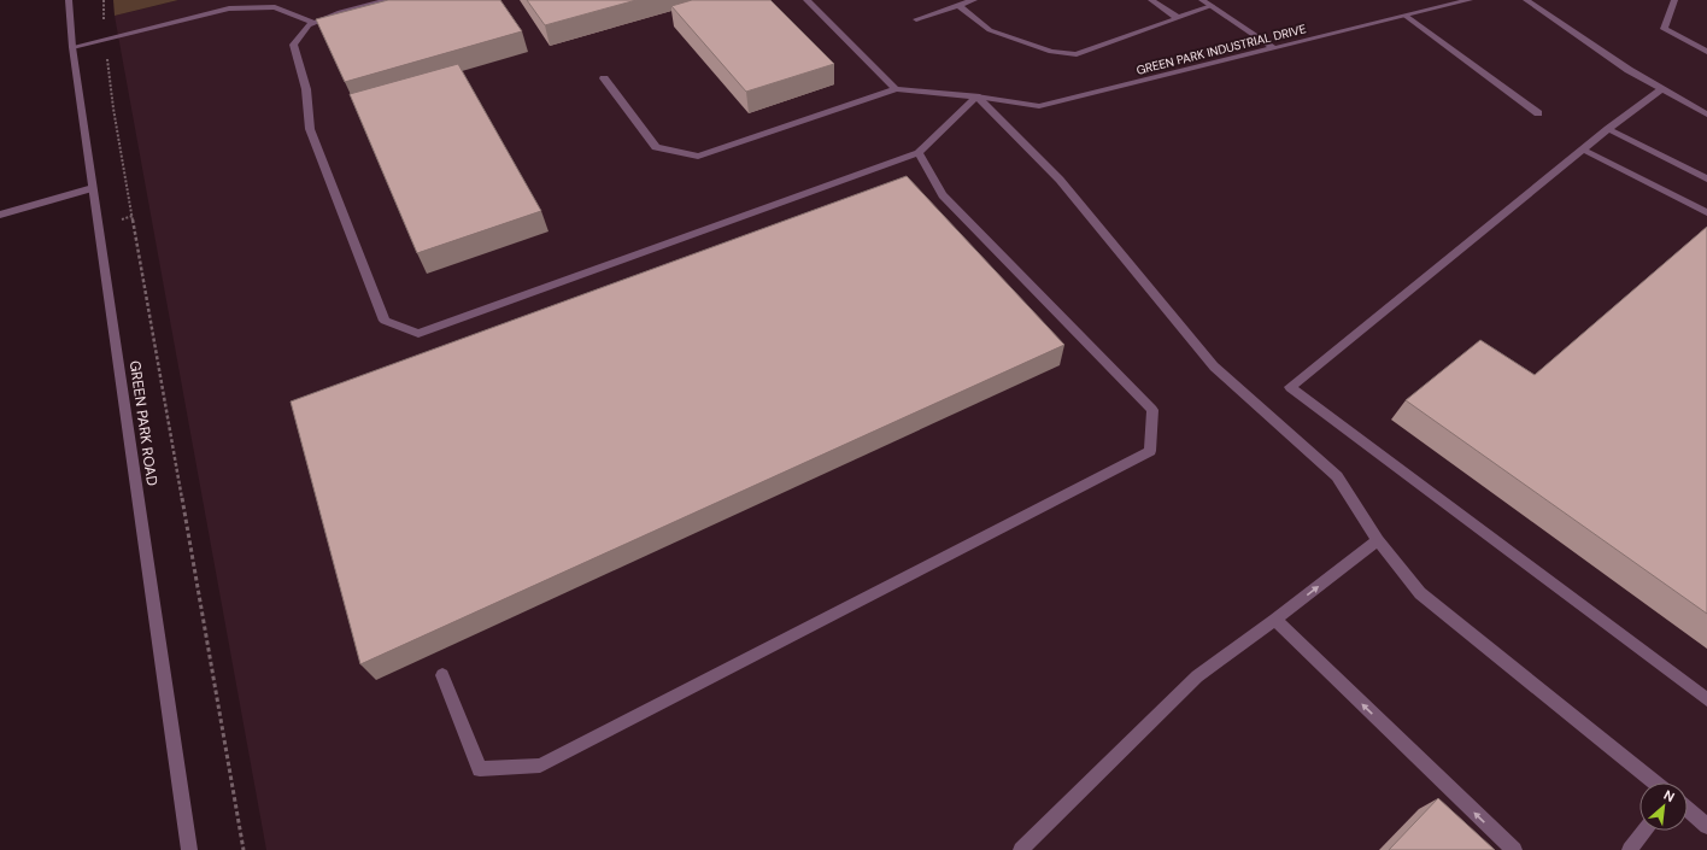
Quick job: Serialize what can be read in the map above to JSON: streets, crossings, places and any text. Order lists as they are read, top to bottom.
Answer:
{
  "streets": {
    "street": ["GREEN PARK INDUSTRIAL DRIVE", "GREEN PARK ROAD"]
  },
  "north": "top right"
}
